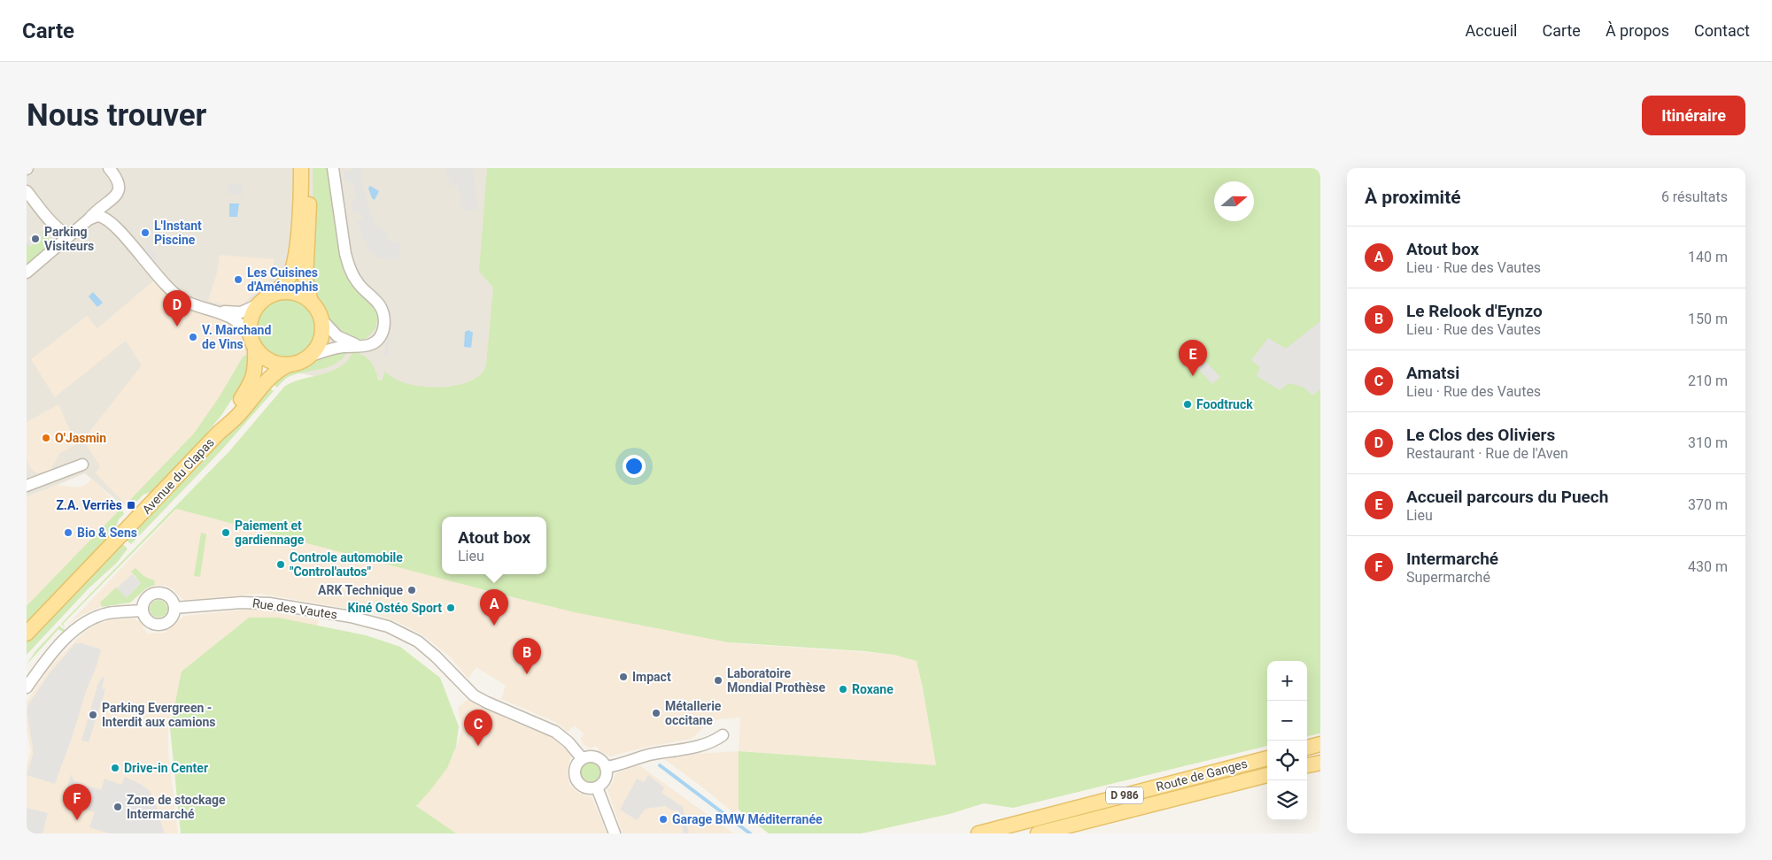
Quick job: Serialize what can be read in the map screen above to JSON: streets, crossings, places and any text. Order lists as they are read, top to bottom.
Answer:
{
  "streets": {
    "main road": ["Avenue du Clapas", "Route de Ganges", "D 986"],
    "street": ["Rue des Vautes"]
  },
  "places": {
    "other": [
      "L'Instant Piscine",
      "Parking Visiteurs",
      "Les Cuisines d'Aménophis",
      "V. Marchand de Vins",
      "Foodtruck",
      "O'Jasmin",
      "Bio & Sens",
      "Paiement et gardiennage",
      "Controle automobile \"Control'autos\"",
      "ARK Technique",
      "Kiné Ostéo Sport",
      "Impact",
      "Laboratoire Mondial Prothèse",
      "Roxane",
      "Métallerie occitane",
      "Parking Evergreen - Interdit aux camions",
      "Drive-in Center",
      "Zone de stockage Intermarché",
      "Garage BMW Méditerranée"
    ],
    "transit": ["Z.A. Verriès"]
  },
  "north": "right",
  "page": {
    "header": "Carte",
    "nav": [
      "Accueil",
      "Carte",
      "À propos",
      "Contact"
    ],
    "buttons": "Itinéraire",
    "title": "Nous trouver",
    "heading": ["À proximité", "6 résultats"],
    "list": [
      {
        "mark": "A",
        "name": "Atout box",
        "note": "Lieu · Rue des Vautes",
        "value": "140 m"
      },
      {
        "mark": "B",
        "name": "Le Relook d'Eynzo",
        "note": "Lieu · Rue des Vautes",
        "value": "150 m"
      },
      {
        "mark": "C",
        "name": "Amatsi",
        "note": "Lieu · Rue des Vautes",
        "value": "210 m"
      },
      {
        "mark": "D",
        "name": "Le Clos des Oliviers",
        "note": "Restaurant · Rue de l'Aven",
        "value": "310 m"
      },
      {
        "mark": "E",
        "name": "Accueil parcours du Puech",
        "note": "Lieu",
        "value": "370 m"
      },
      {
        "mark": "F",
        "name": "Intermarché",
        "note": "Supermarché",
        "value": "430 m"
      }
    ],
    "pins": [
      "D",
      "E",
      "A",
      "B",
      "C",
      "F"
    ],
    "popup": ["Atout box", "Lieu"],
    "map_buttons": ["+", "−"]
  }
}
